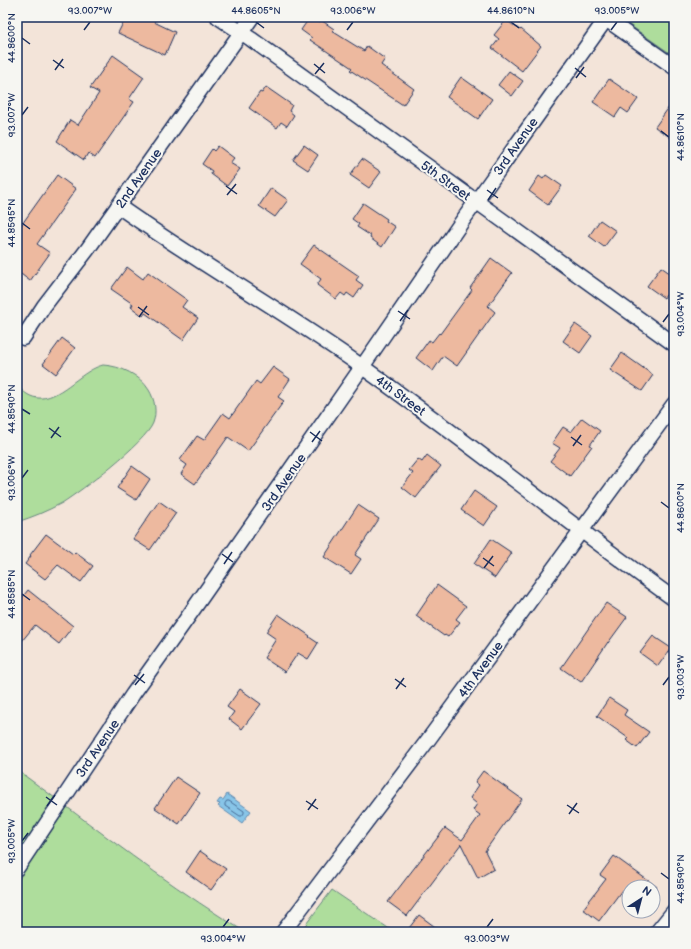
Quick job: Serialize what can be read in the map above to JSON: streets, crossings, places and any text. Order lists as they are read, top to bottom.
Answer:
{
  "streets": {
    "street": [
      "3rd Avenue",
      "2nd Avenue",
      "5th Street",
      "4th Street",
      "4th Avenue"
    ]
  },
  "crossings": [
    ["3rd Avenue", "5th Street"],
    ["3rd Avenue", "4th Street"],
    ["2nd Avenue", "5th Street"],
    ["2nd Avenue", "4th Street"],
    ["4th Street", "4th Avenue"]
  ],
  "north": "top right",
  "coordinates": [
    "93.007°W",
    "44.8605°N",
    "93.006°W",
    "44.8610°N",
    "93.005°W",
    "44.8600°N",
    "44.8595°N",
    "93.004°W",
    "44.8590°N",
    "44.8585°N",
    "93.003°W"
  ]
}
